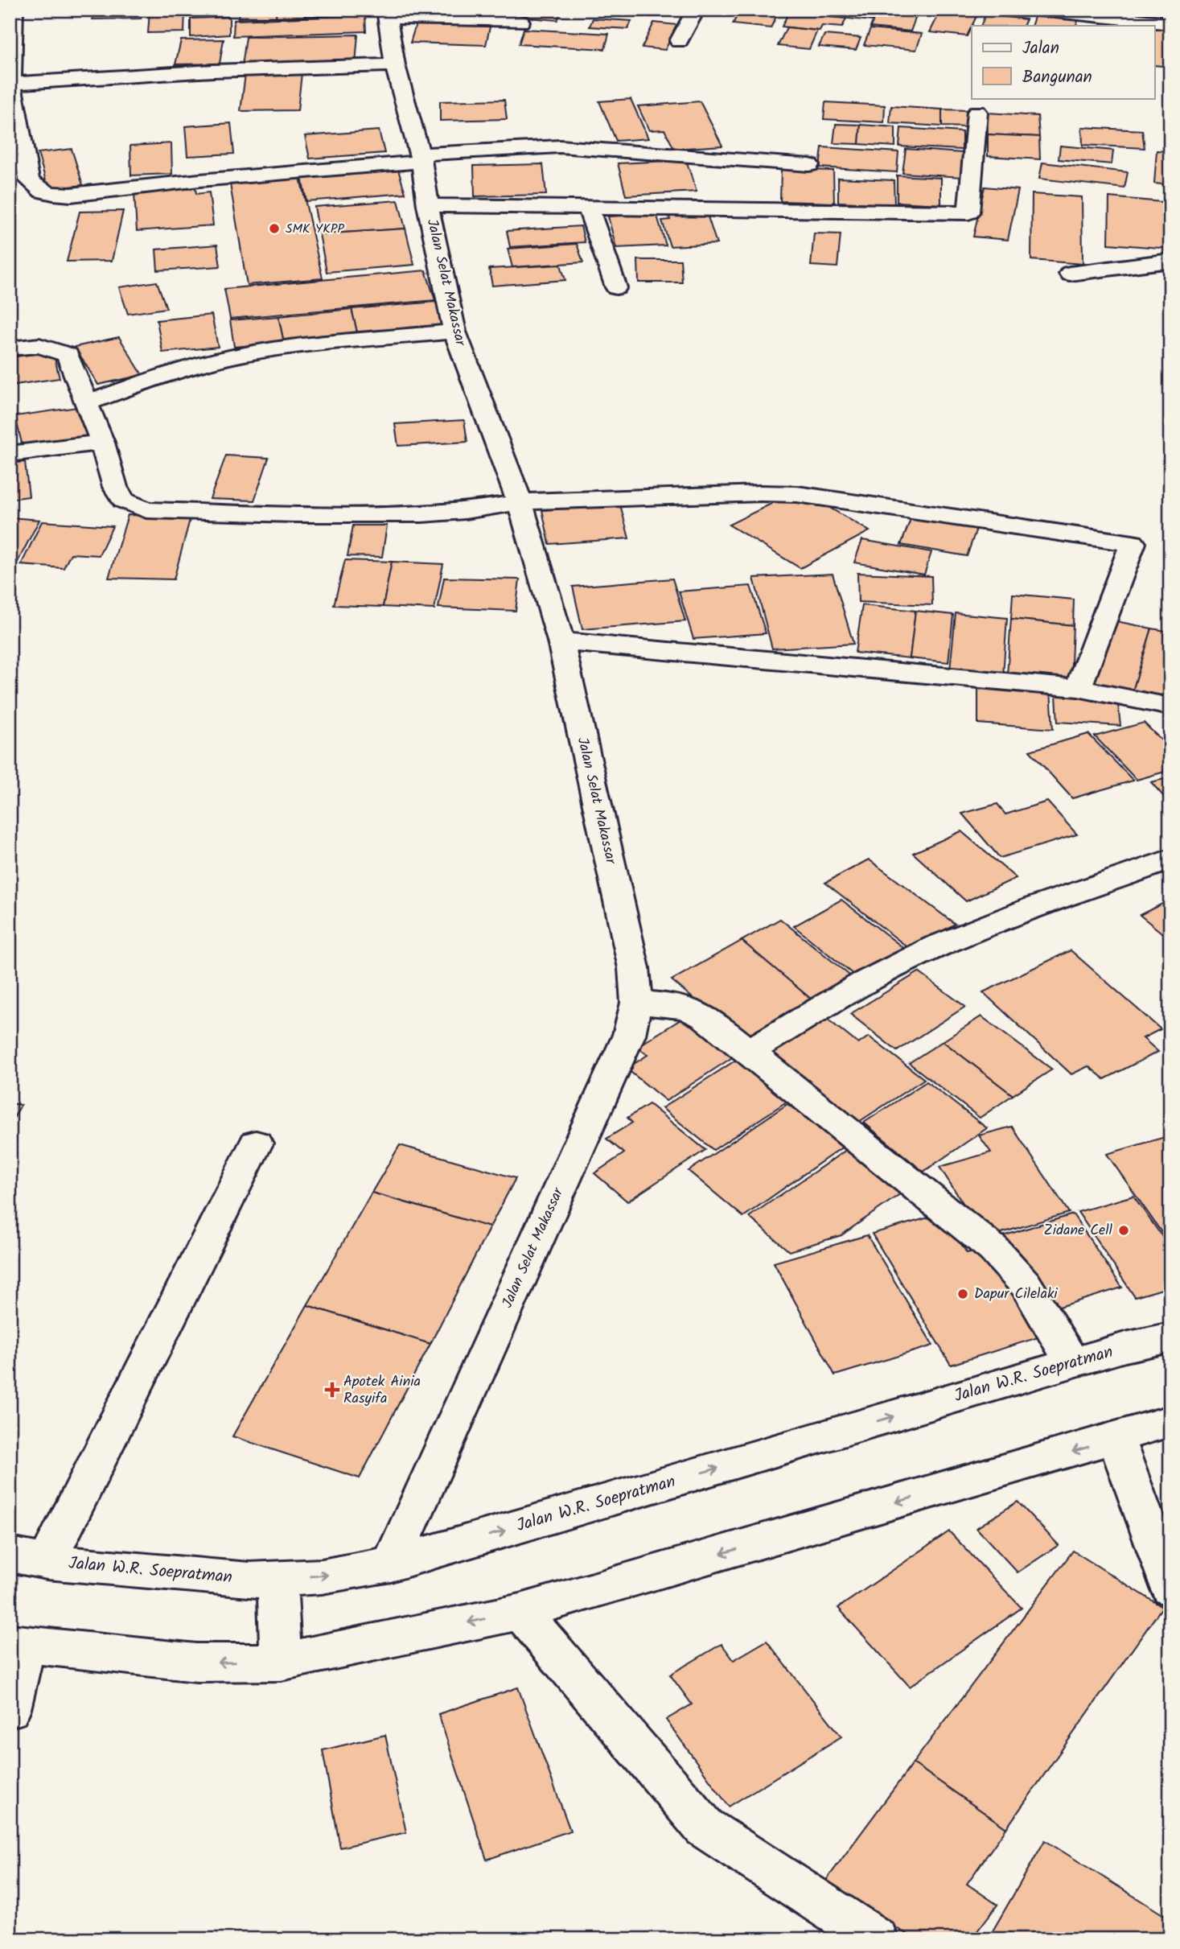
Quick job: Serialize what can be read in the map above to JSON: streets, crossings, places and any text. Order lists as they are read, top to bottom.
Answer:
{
  "streets": {
    "street": ["Jalan Selat Makassar", "Jalan W.R. Soepratman"]
  },
  "crossings": [
    ["Jalan Selat Makassar", "Jalan W.R. Soepratman"]
  ],
  "places": {
    "other": ["SMK YKPP", "Zidane Cell", "Dapur Cilelaki"],
    "health": ["Apotek Ainia Rasyifa"]
  },
  "legend": ["Jalan", "Bangunan"]
}
